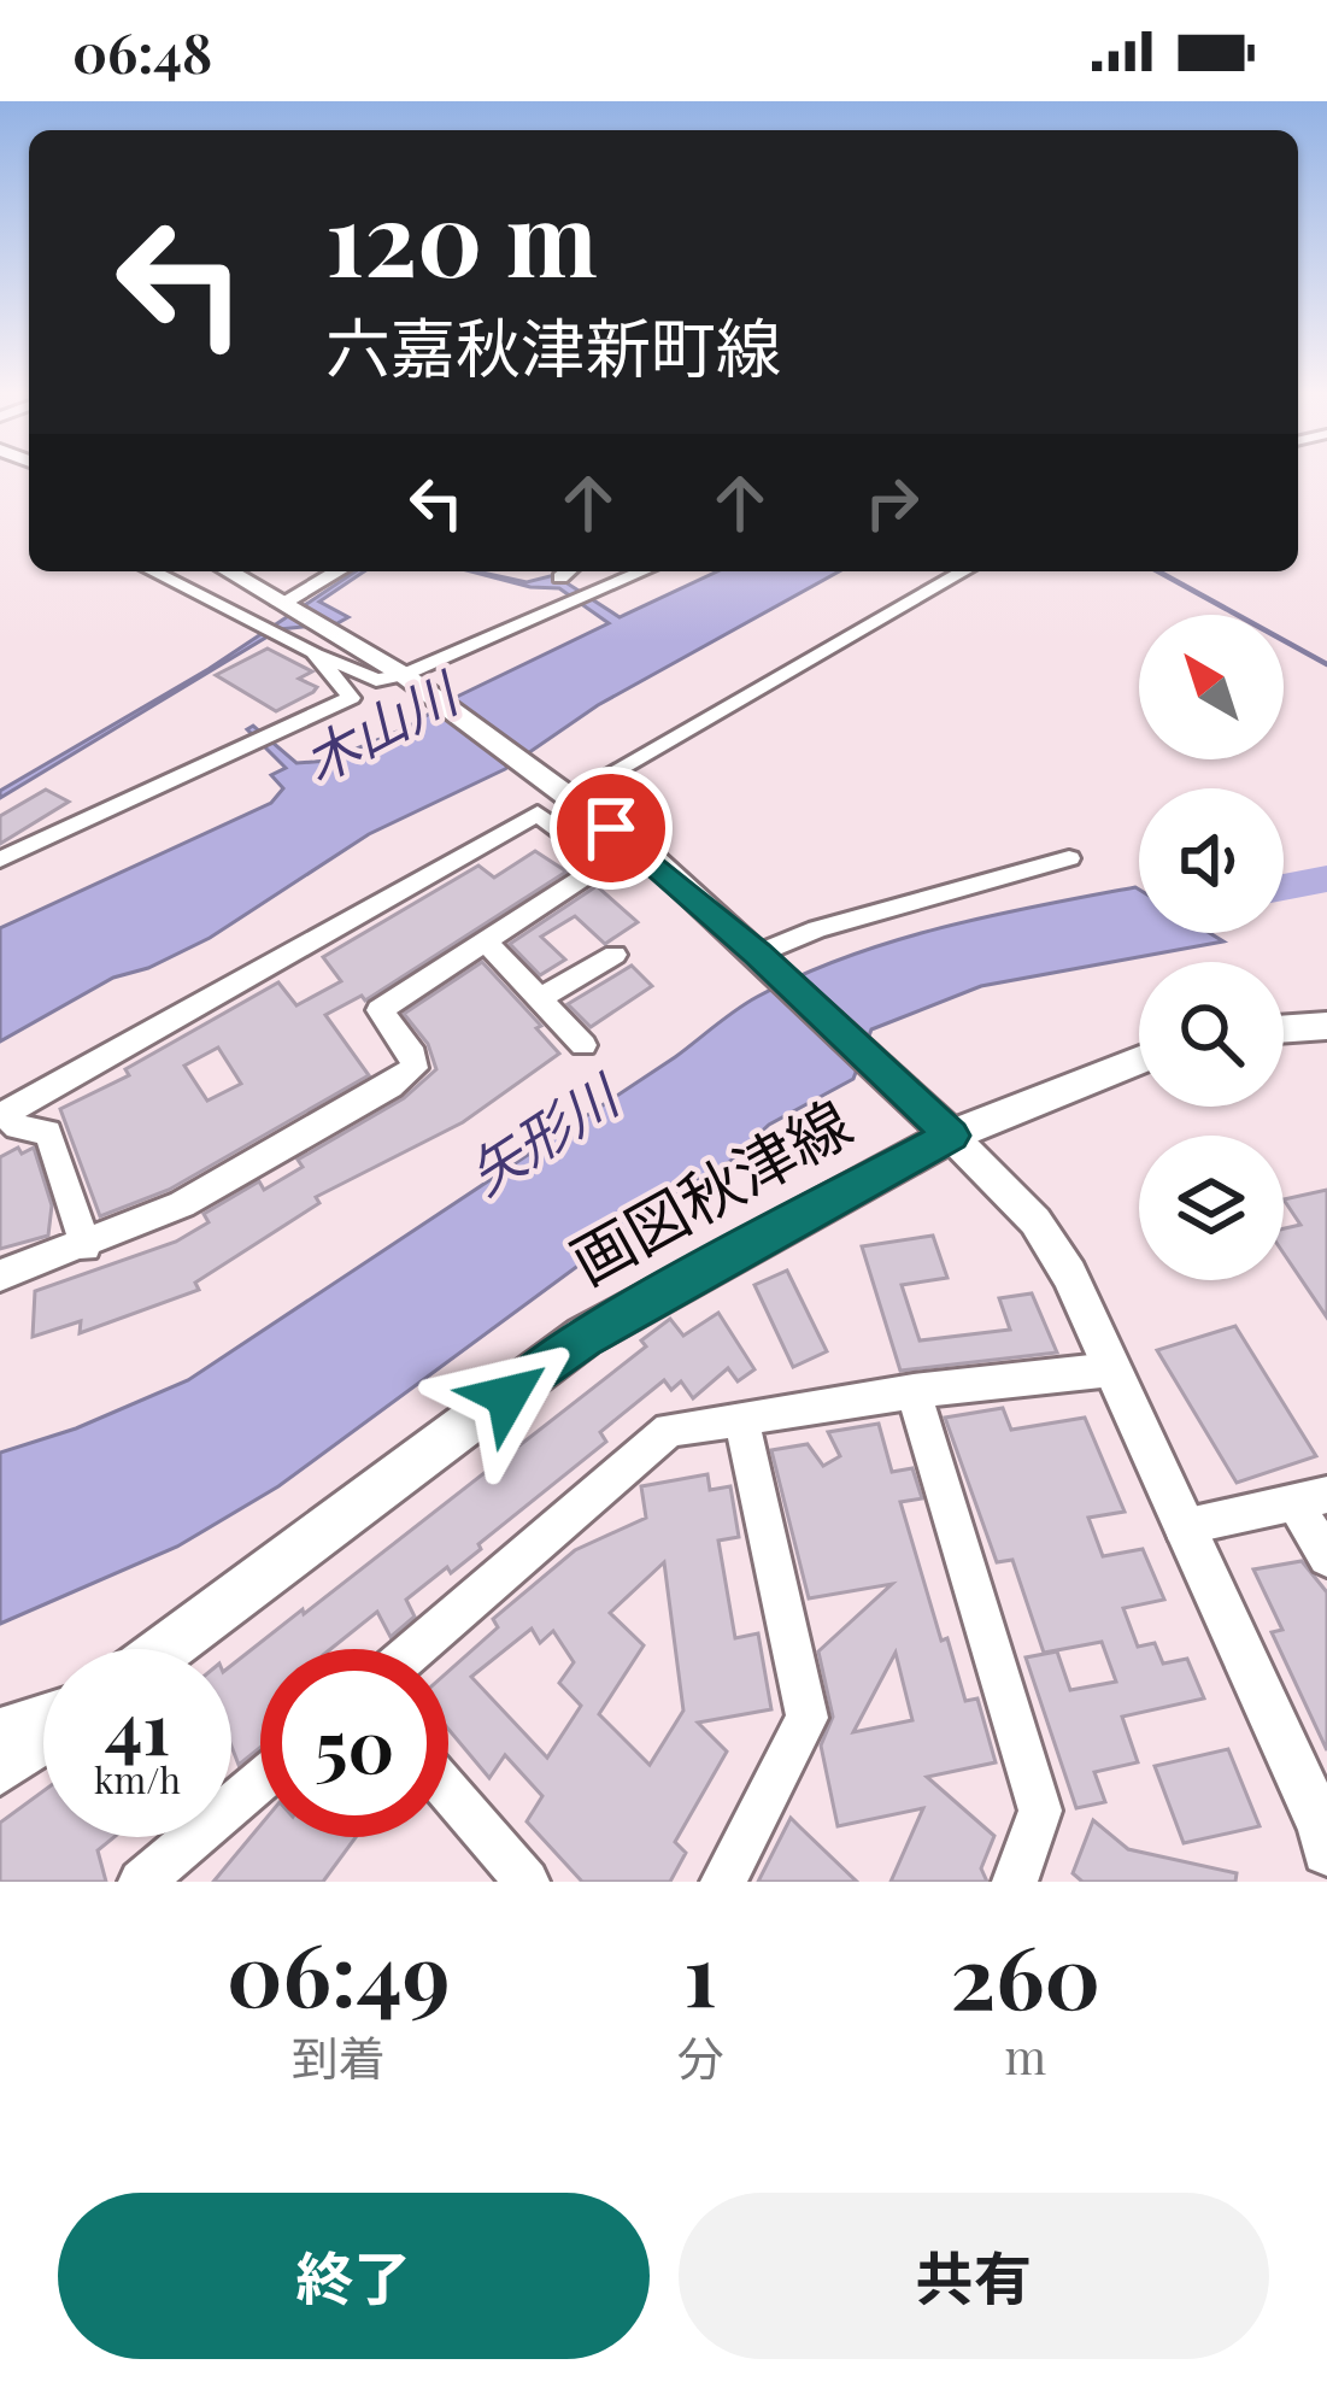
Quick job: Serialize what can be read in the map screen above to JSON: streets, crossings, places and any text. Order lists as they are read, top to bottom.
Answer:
{
  "streets": {
    "main road": ["画図秋津線"]
  },
  "water": ["木山川", "矢形川"],
  "north": "top left",
  "page": {
    "status": "06:48",
    "turn": ["120 m", "六嘉秋津新町線"],
    "speed": "41 km/h",
    "limit": "50",
    "eta": [
      "06:49",
      "到着",
      "1",
      "分",
      "260",
      "m"
    ],
    "buttons": ["終了", "共有"]
  }
}
